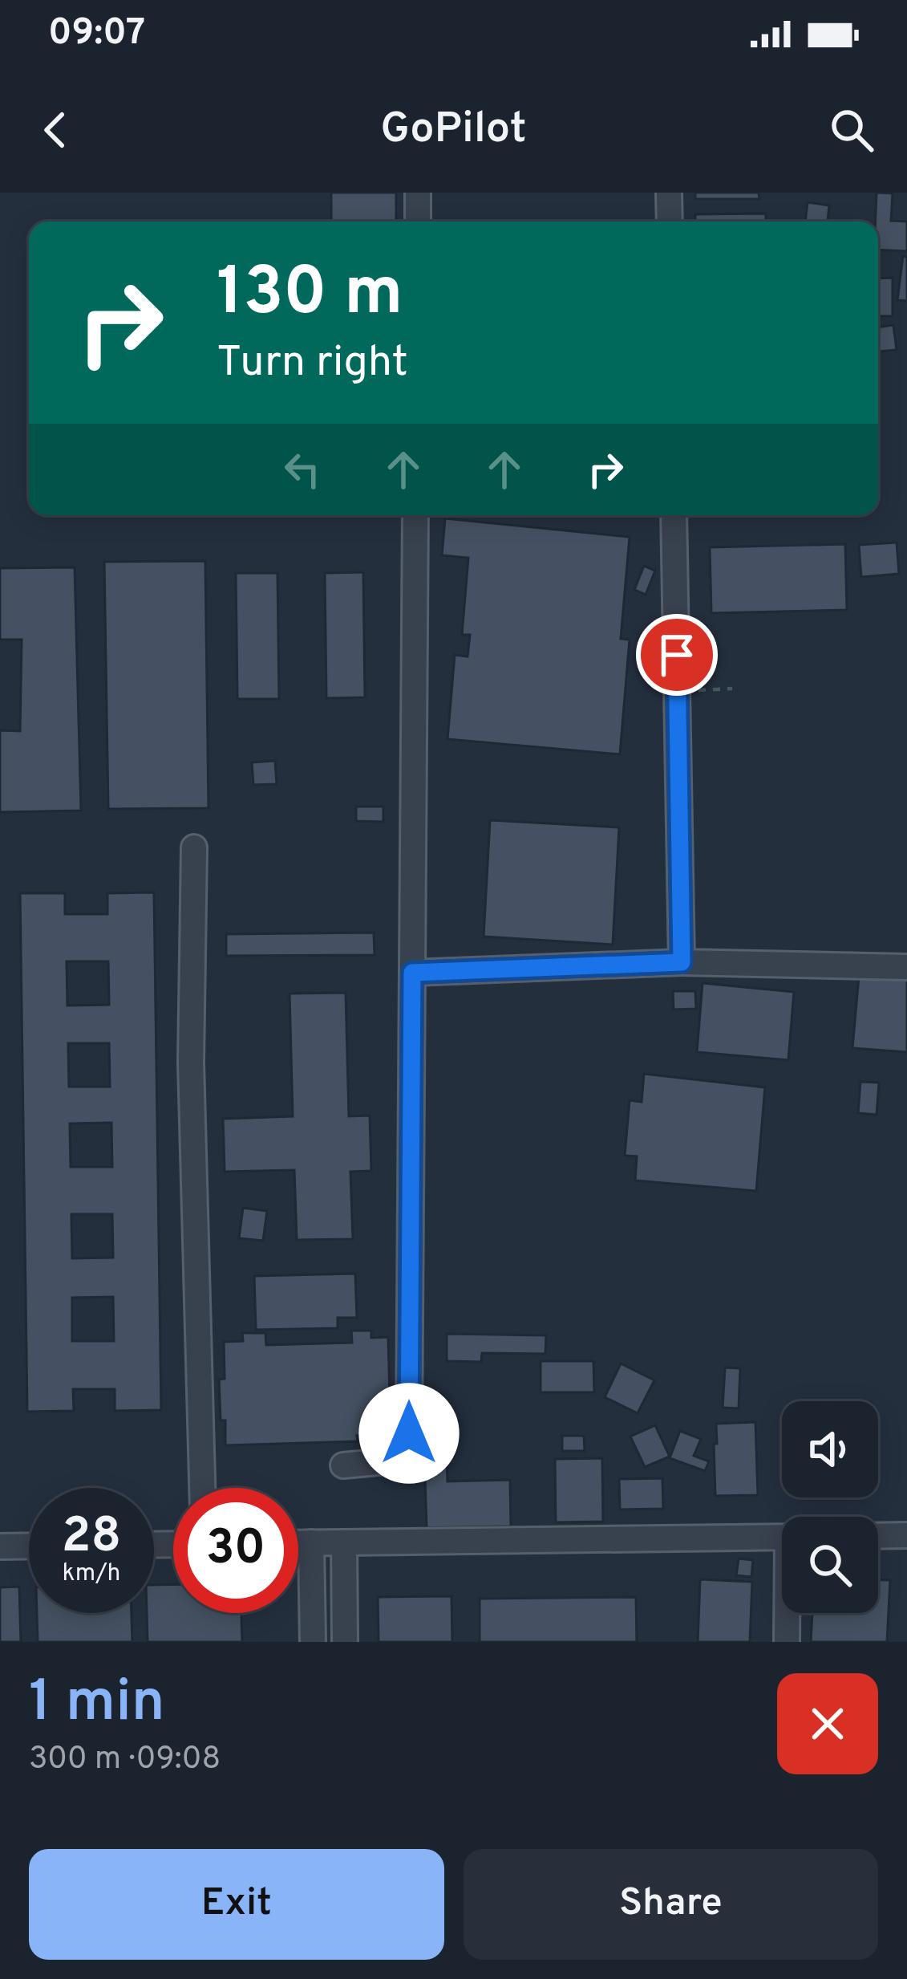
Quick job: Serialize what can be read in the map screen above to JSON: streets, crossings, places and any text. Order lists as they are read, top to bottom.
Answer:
{
  "page": {
    "status": "09:07",
    "header": "GoPilot",
    "turn": ["130 m", "Turn right"],
    "speed": "28 km/h",
    "limit": "30",
    "heading": ["1 min", "300 m · 09:08"],
    "buttons": ["Exit", "Share"]
  }
}
